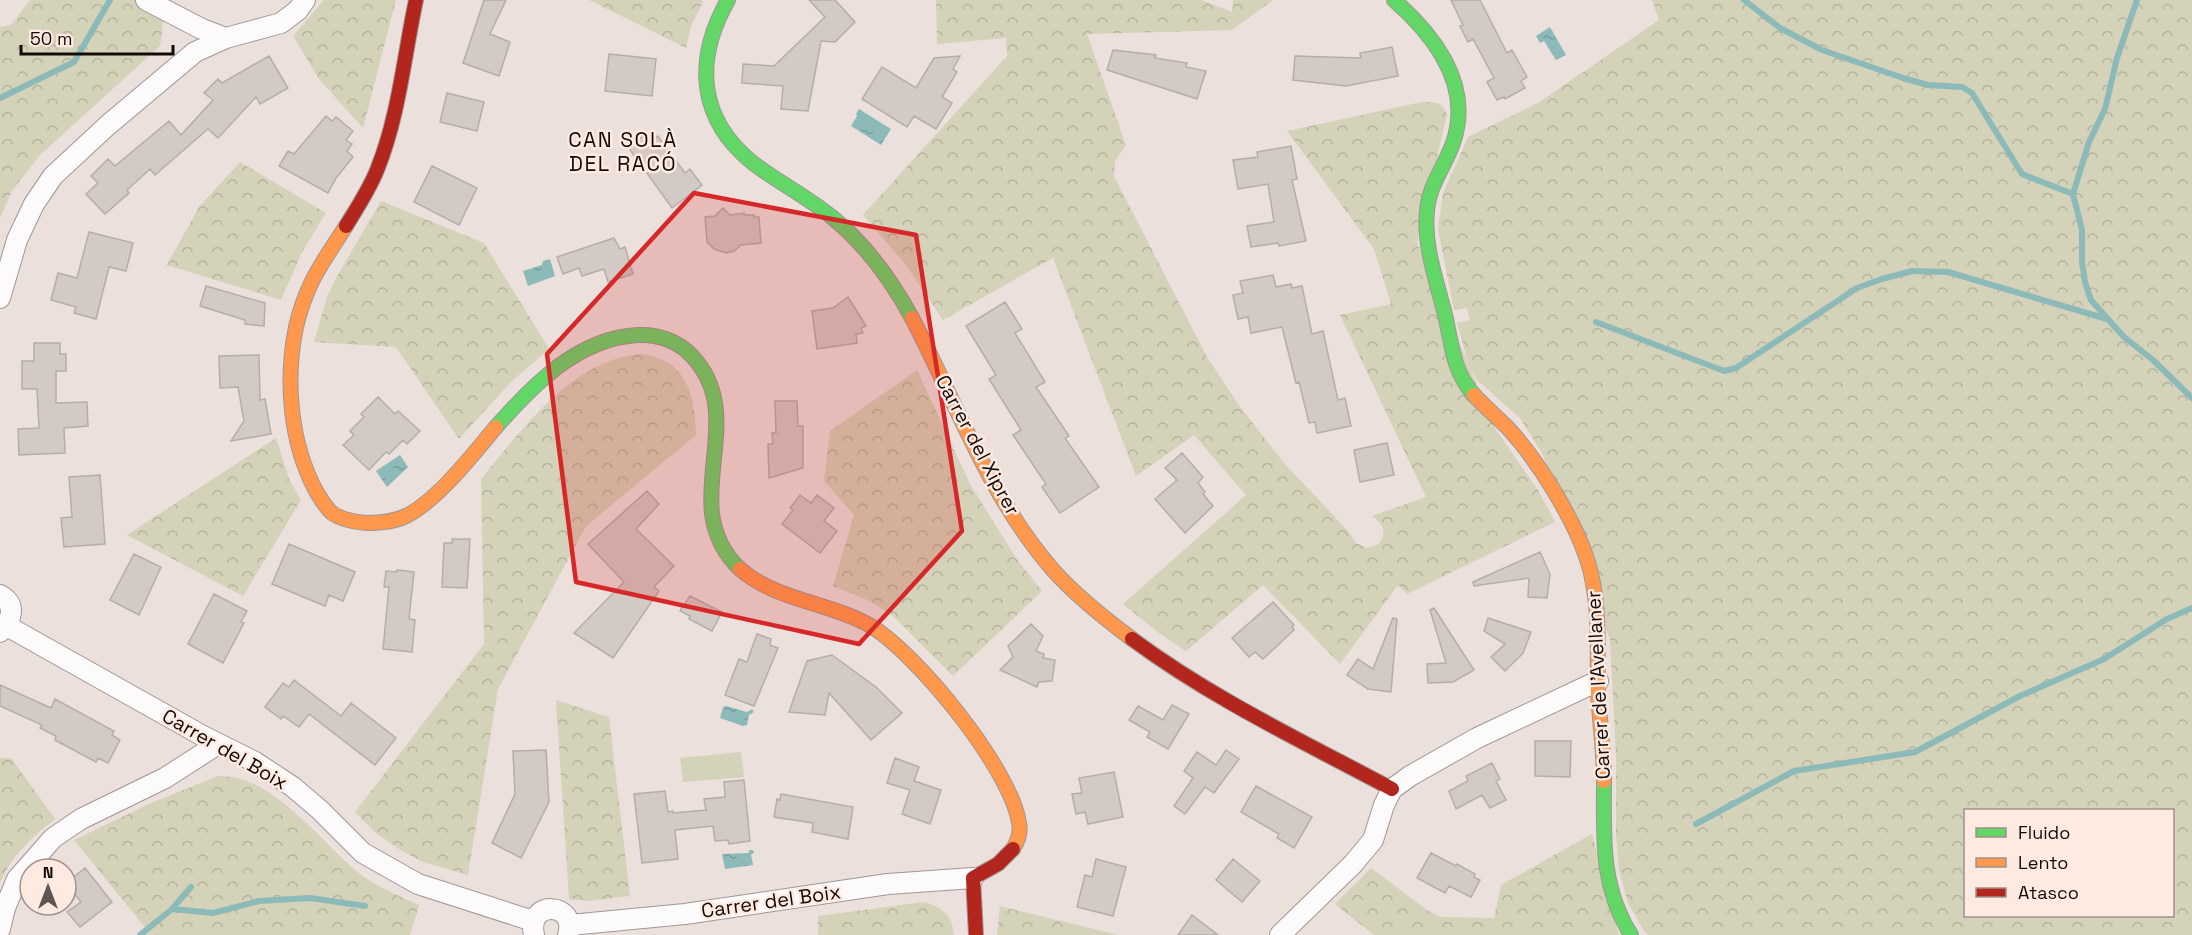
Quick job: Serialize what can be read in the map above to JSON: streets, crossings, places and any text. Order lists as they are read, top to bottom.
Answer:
{
  "streets": {
    "street": ["Carrer del Xiprer", "Carrer de l'Avellaner", "Carrer del Boix"]
  },
  "districts": ["CAN SOLÀ DEL RACÓ"],
  "legend": ["Fluido", "Lento", "Atasco"],
  "scale_bar": "50 m",
  "north": "top"
}
